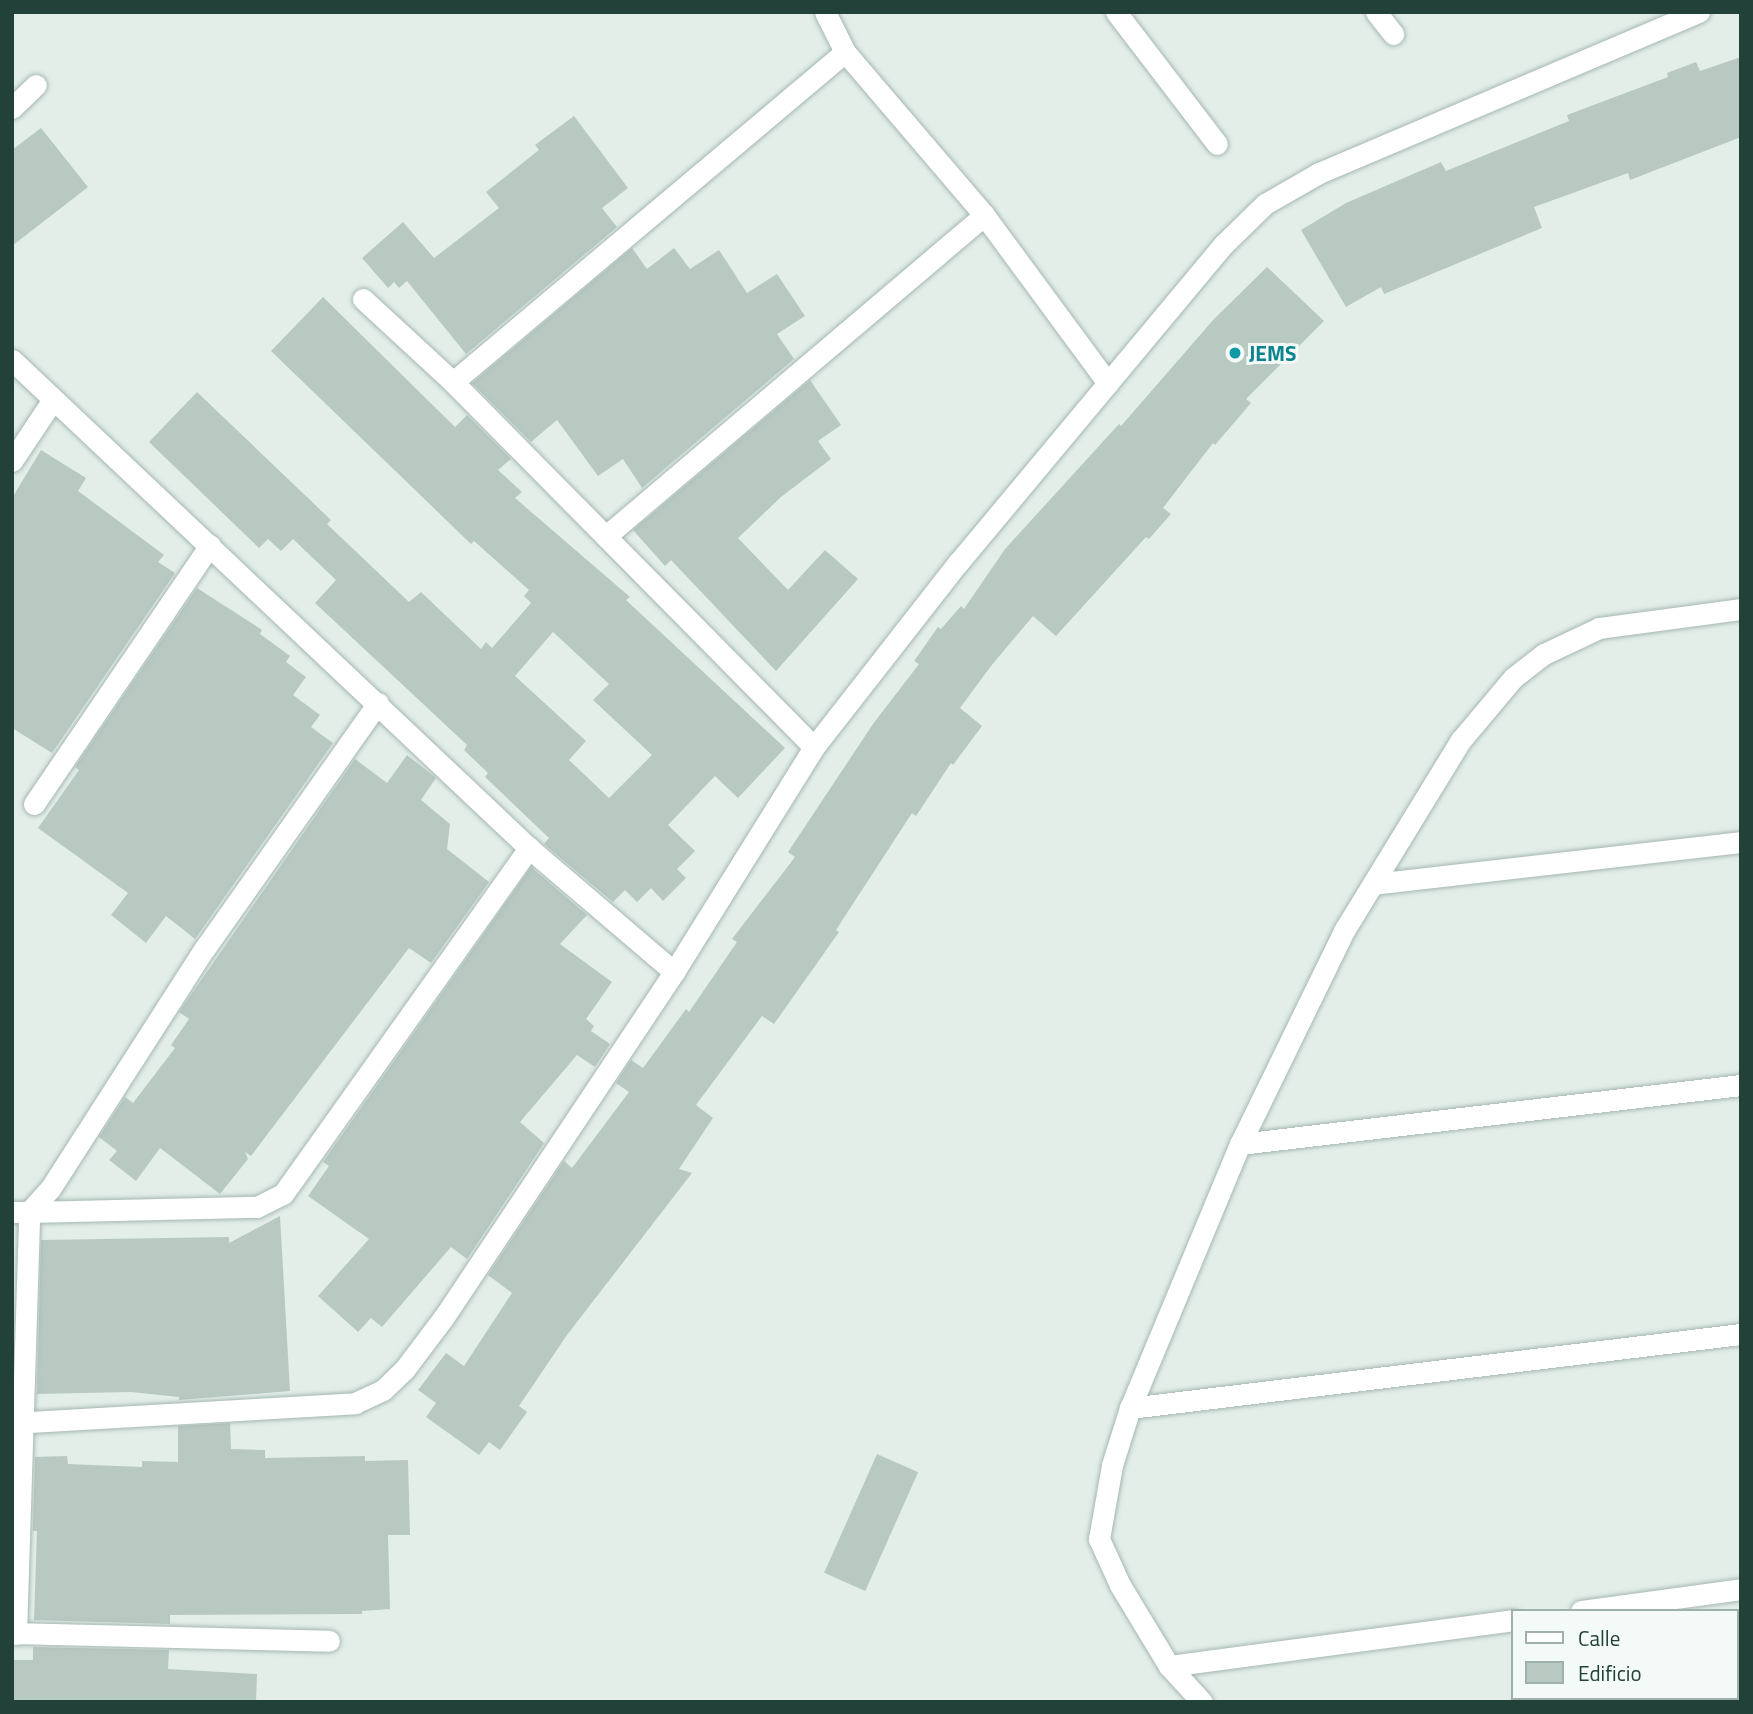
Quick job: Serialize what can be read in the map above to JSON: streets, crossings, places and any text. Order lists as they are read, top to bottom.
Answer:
{
  "places": ["JEMS"],
  "legend": ["Calle", "Edificio"]
}
